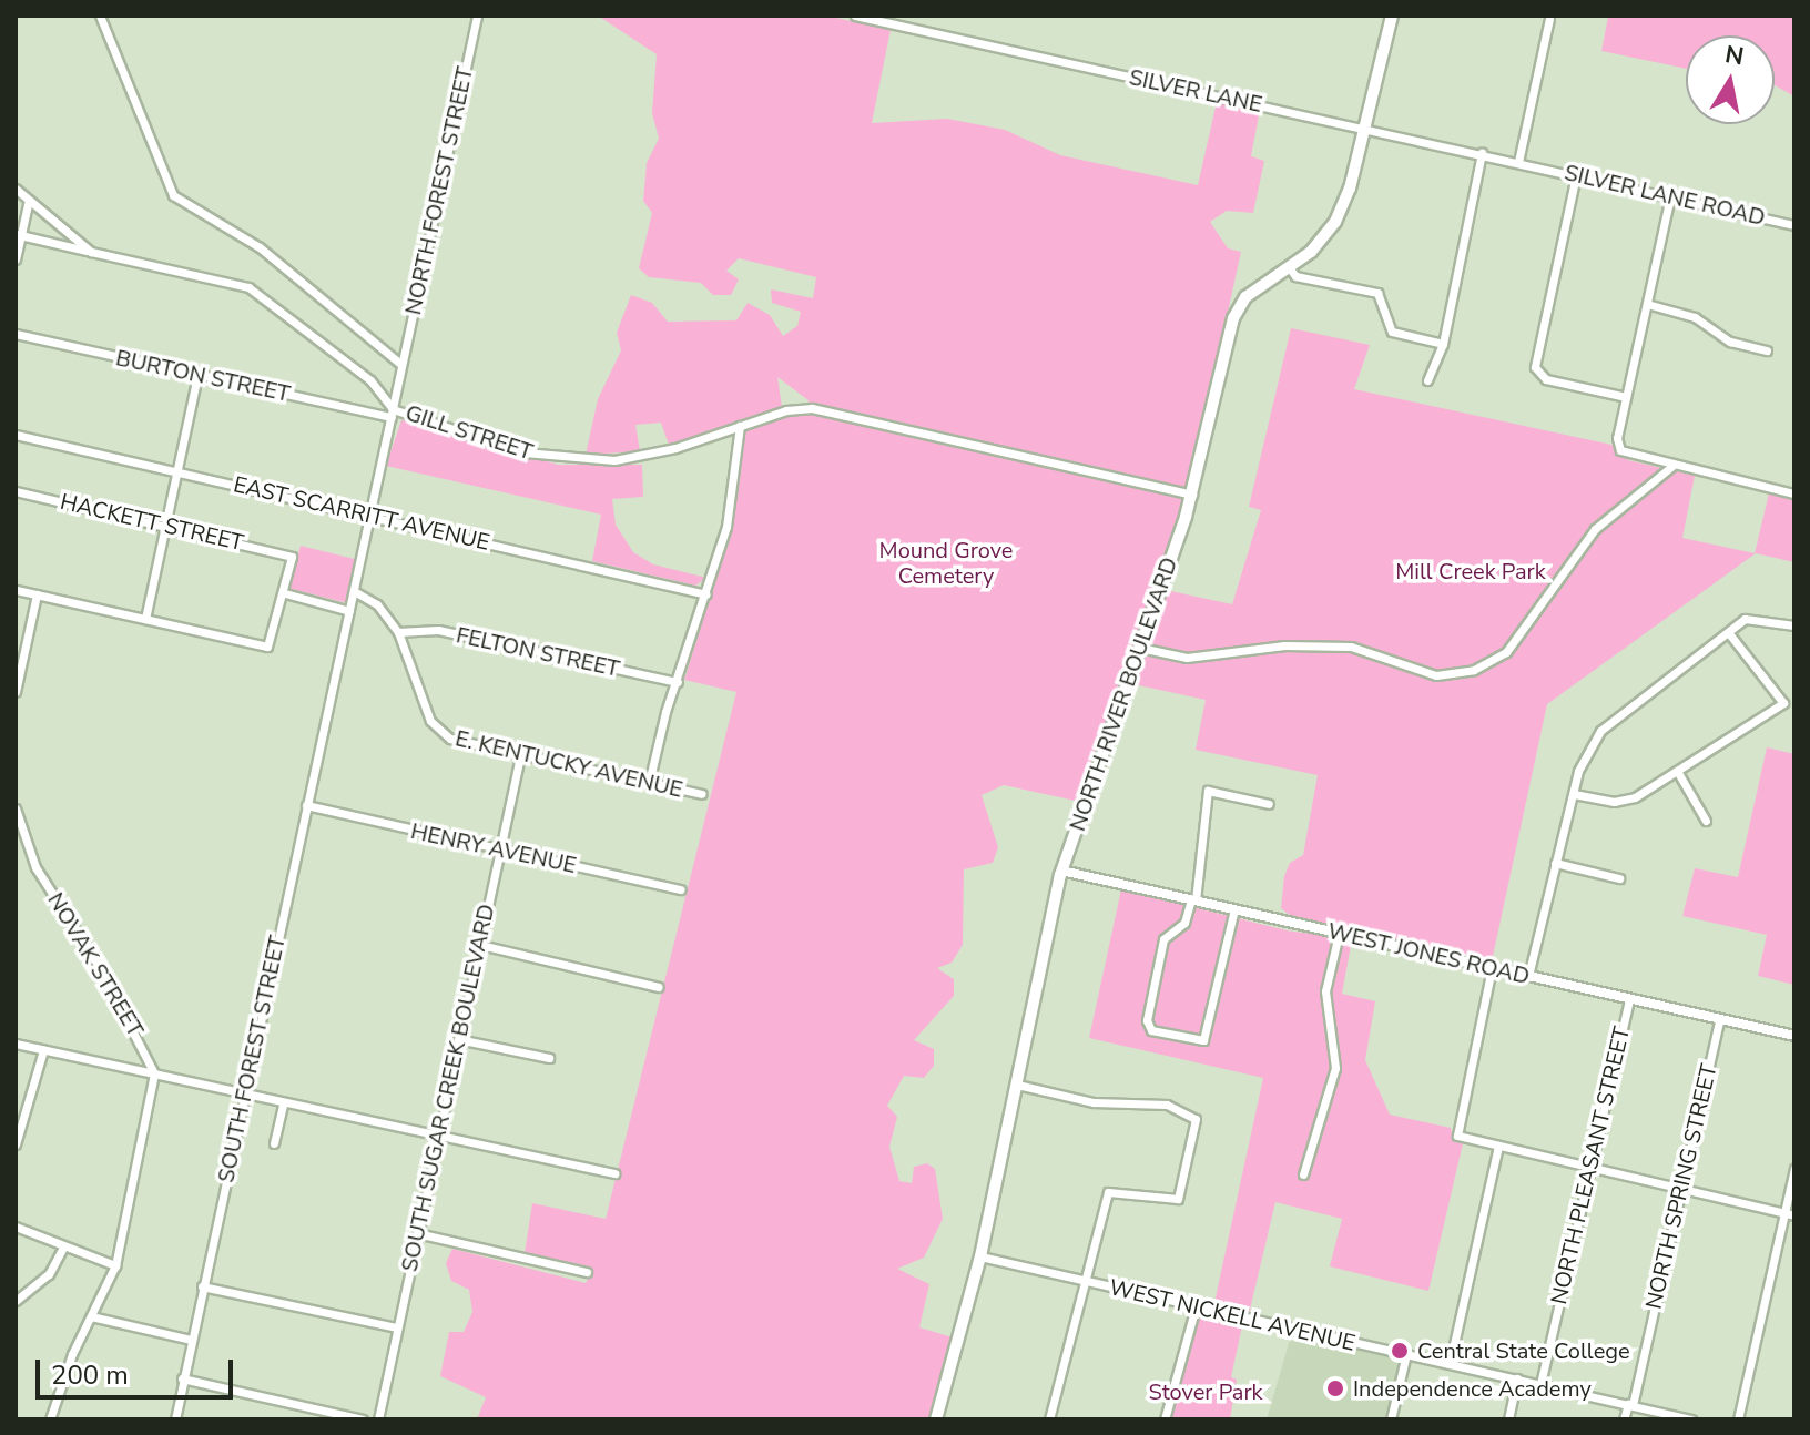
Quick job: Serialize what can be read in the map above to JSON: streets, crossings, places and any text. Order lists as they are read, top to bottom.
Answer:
{
  "streets": {
    "main road": ["NORTH RIVER BOULEVARD"],
    "street": [
      "SILVER LANE",
      "NORTH FOREST STREET",
      "SILVER LANE ROAD",
      "BURTON STREET",
      "GILL STREET",
      "EAST SCARRITT AVENUE",
      "HACKETT STREET",
      "FELTON STREET",
      "E. KENTUCKY AVENUE",
      "HENRY AVENUE",
      "WEST JONES ROAD",
      "NOVAK STREET",
      "SOUTH FOREST STREET",
      "SOUTH SUGAR CREEK BOULEVARD",
      "NORTH PLEASANT STREET",
      "NORTH SPRING STREET",
      "WEST NICKELL AVENUE"
    ]
  },
  "crossings": [
    ["SILVER LANE", "SILVER LANE ROAD"],
    ["SILVER LANE", "NORTH RIVER BOULEVARD"],
    ["NORTH FOREST STREET", "BURTON STREET"],
    ["NORTH FOREST STREET", "GILL STREET"],
    ["BURTON STREET", "GILL STREET"],
    ["GILL STREET", "NORTH RIVER BOULEVARD"],
    ["FELTON STREET", "E. KENTUCKY AVENUE"],
    ["NORTH RIVER BOULEVARD", "WEST JONES ROAD"],
    ["NORTH RIVER BOULEVARD", "WEST NICKELL AVENUE"],
    ["E. KENTUCKY AVENUE", "SOUTH SUGAR CREEK BOULEVARD"],
    ["HENRY AVENUE", "SOUTH FOREST STREET"],
    ["HENRY AVENUE", "SOUTH SUGAR CREEK BOULEVARD"],
    ["WEST JONES ROAD", "NORTH PLEASANT STREET"],
    ["WEST JONES ROAD", "NORTH SPRING STREET"],
    ["NORTH PLEASANT STREET", "WEST NICKELL AVENUE"],
    ["NORTH SPRING STREET", "WEST NICKELL AVENUE"]
  ],
  "parks": ["Mound Grove Cemetery", "Mill Creek Park", "Stover Park"],
  "places": ["Central State College", "Independence Academy"],
  "scale_bar": "200 m",
  "north": "top"
}
